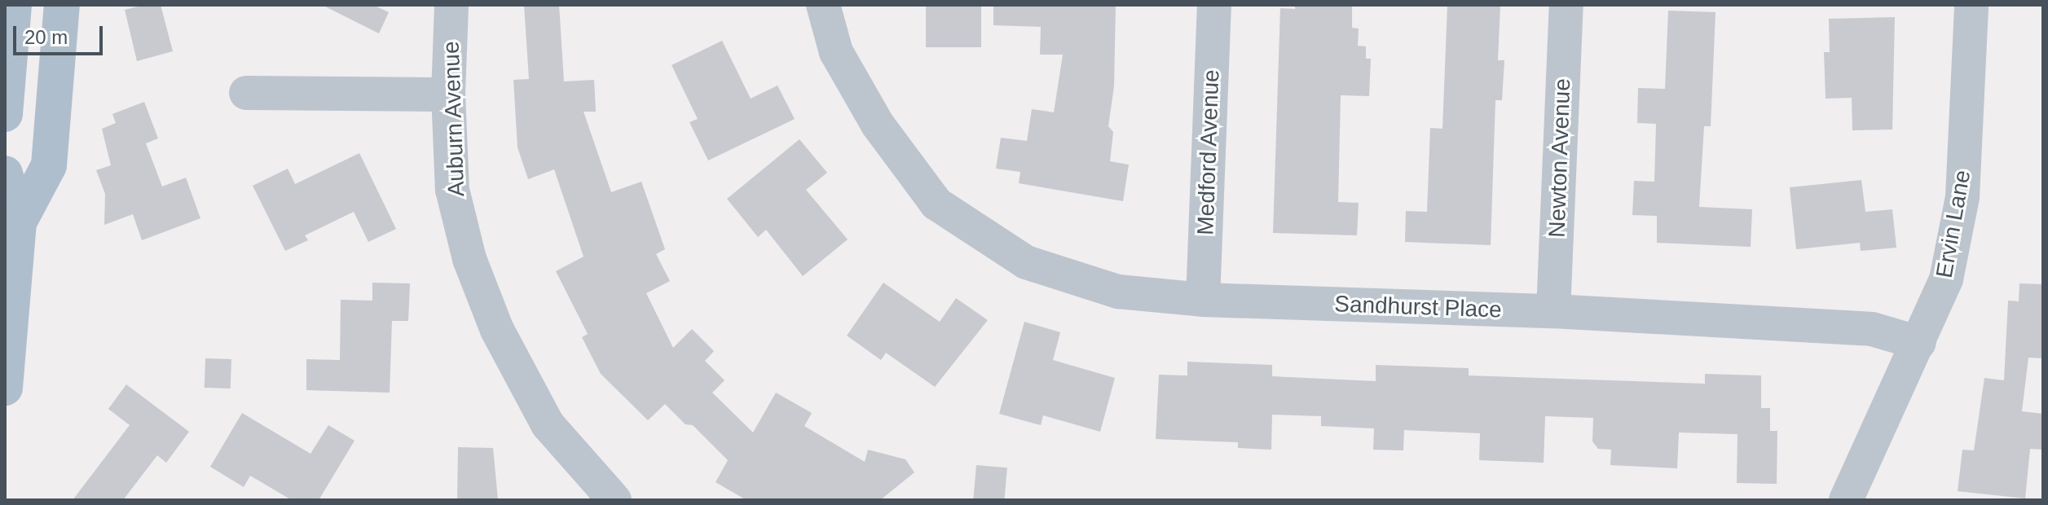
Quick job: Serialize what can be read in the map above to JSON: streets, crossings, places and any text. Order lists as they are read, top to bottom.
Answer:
{
  "streets": {
    "street": [
      "Auburn Avenue",
      "Medford Avenue",
      "Newton Avenue",
      "Ervin Lane",
      "Sandhurst Place"
    ]
  },
  "crossings": [
    ["Medford Avenue", "Sandhurst Place"],
    ["Newton Avenue", "Sandhurst Place"],
    ["Ervin Lane", "Sandhurst Place"]
  ],
  "scale_bar": "20 m"
}
